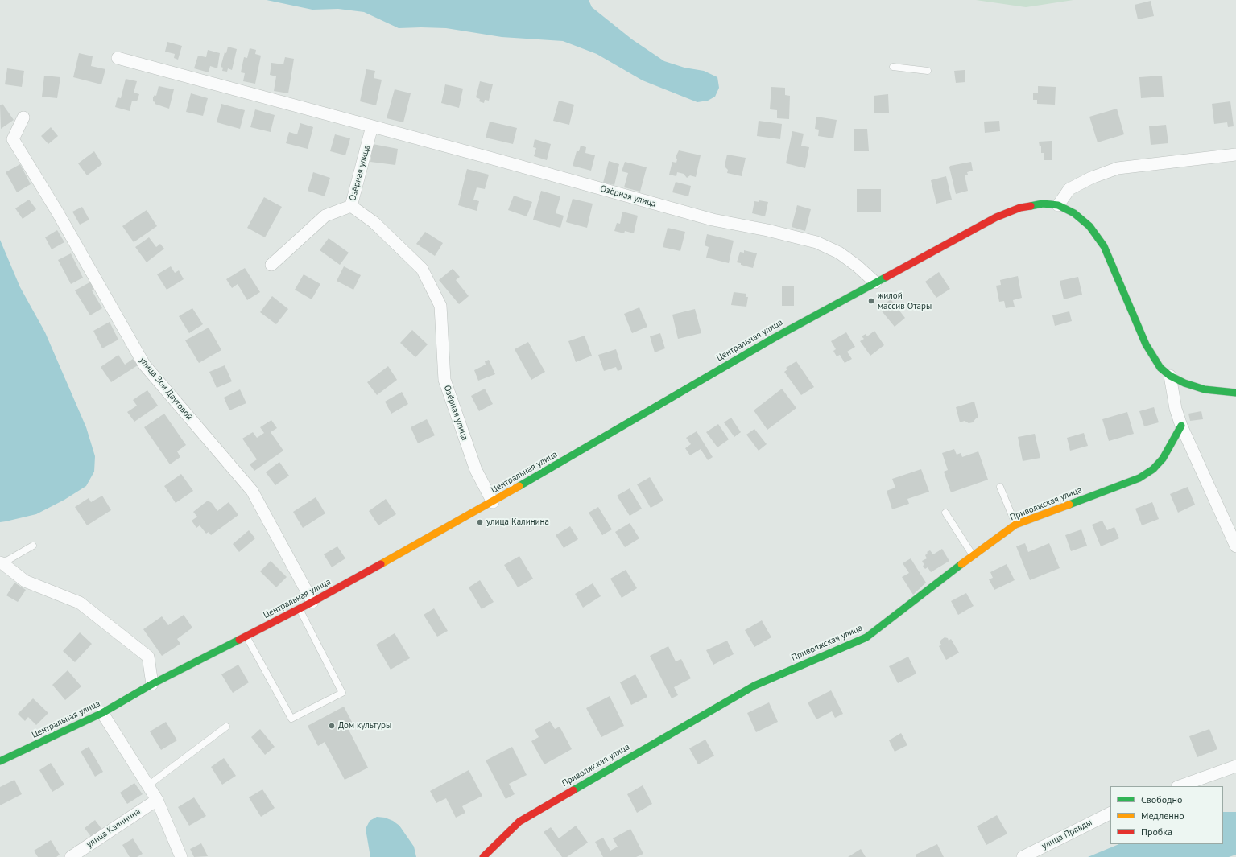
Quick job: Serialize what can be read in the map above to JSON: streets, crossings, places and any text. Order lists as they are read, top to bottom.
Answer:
{
  "streets": {
    "street": [
      "Озёрная улица",
      "Центральная улица",
      "улица Зои Даутовой",
      "Приволжская улица",
      "улица Калинина",
      "улица Правды"
    ]
  },
  "crossings": [
    ["Озёрная улица", "Центральная улица"],
    ["Центральная улица", "улица Зои Даутовой"]
  ],
  "places": ["жилой массив Отары", "улица Калинина", "Дом культуры"],
  "legend": ["Свободно", "Медленно", "Пробка"]
}
